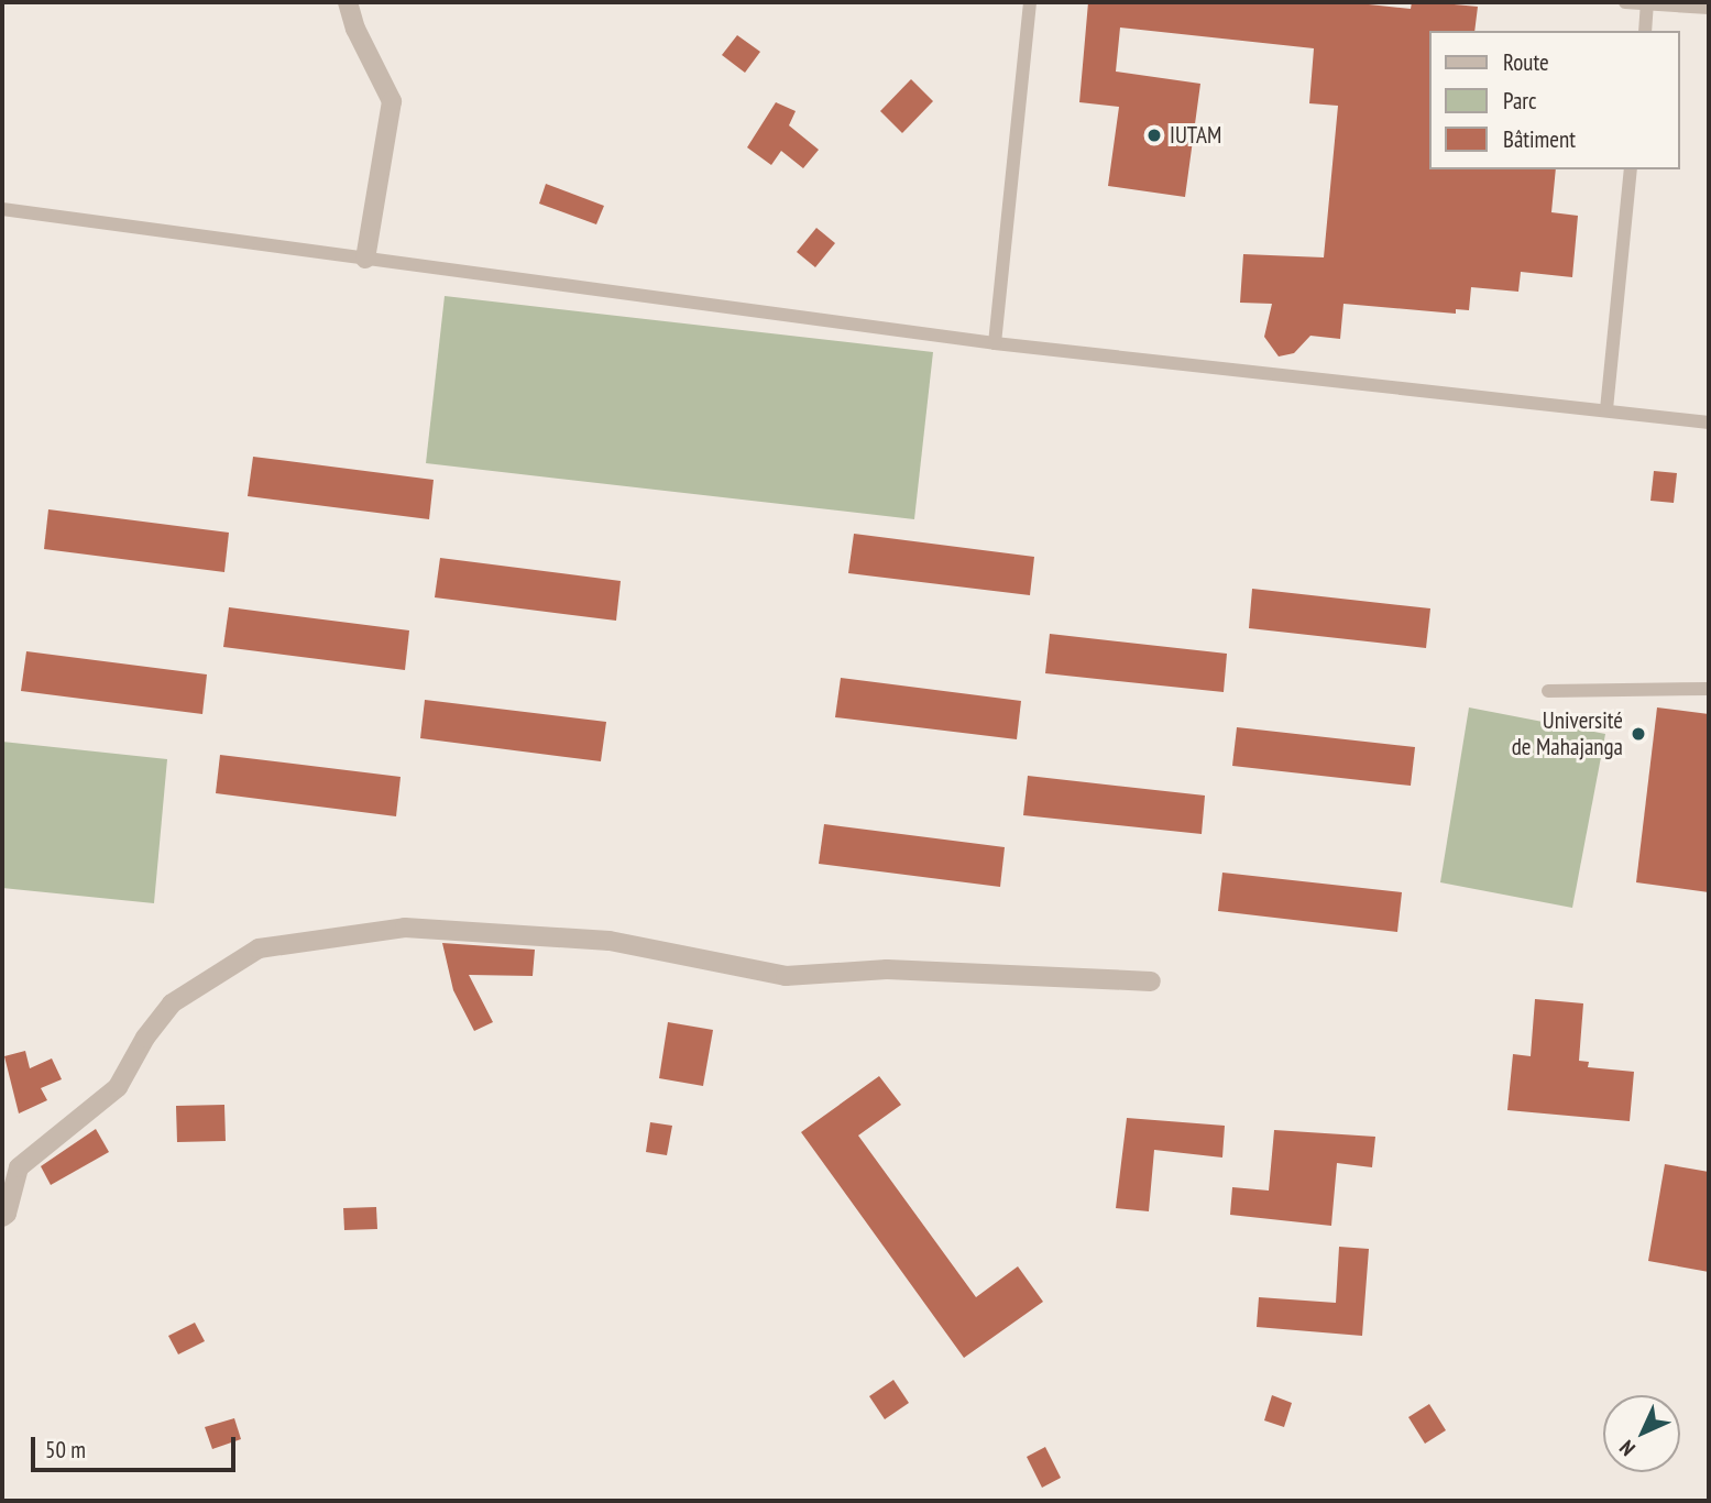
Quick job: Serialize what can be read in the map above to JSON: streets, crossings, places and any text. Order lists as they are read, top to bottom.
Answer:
{
  "places": ["IUTAM", "Université de Mahajanga"],
  "legend": ["Route", "Parc", "Bâtiment"],
  "scale_bar": "50 m",
  "north": "bottom left"
}
